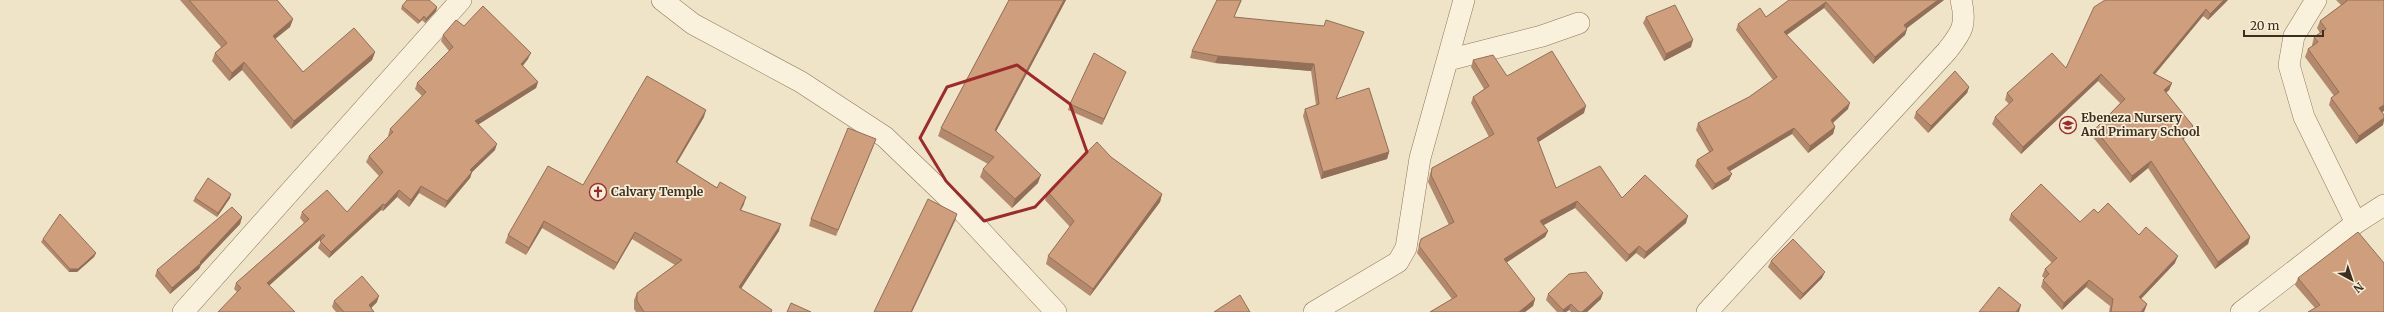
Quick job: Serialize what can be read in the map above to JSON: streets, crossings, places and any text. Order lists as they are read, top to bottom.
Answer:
{
  "places": {
    "school or university": ["Ebeneza Nursery And Primary School"],
    "church": ["Calvary Temple"]
  },
  "scale_bar": "20 m",
  "north": "bottom right"
}
